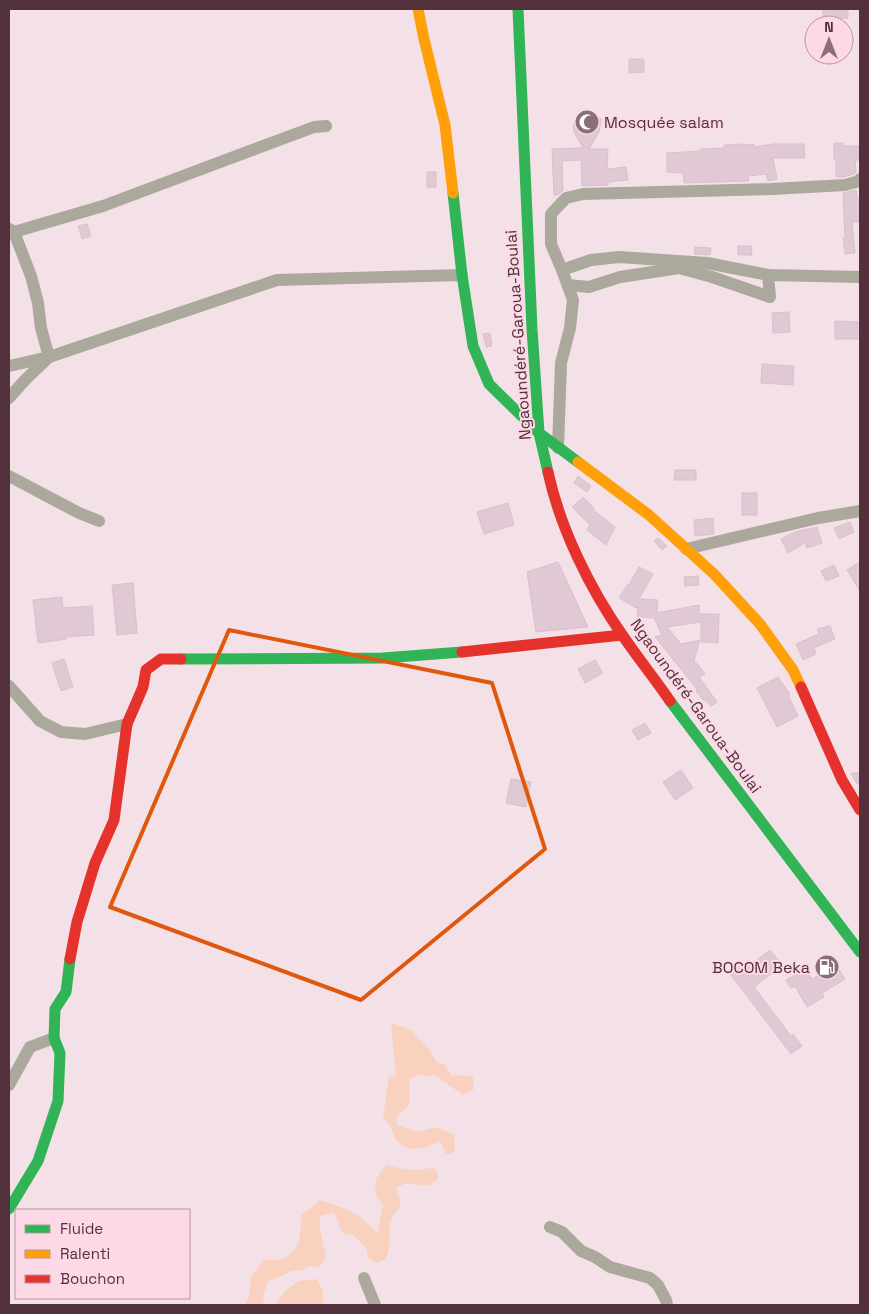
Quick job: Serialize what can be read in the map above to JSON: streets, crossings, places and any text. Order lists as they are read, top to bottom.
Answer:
{
  "streets": {
    "main road": ["Ngaoundéré-Garoua-Boulai"]
  },
  "places": {
    "mosque": ["Mosquée salam"],
    "fuel station": ["BOCOM Beka"]
  },
  "legend": ["Fluide", "Ralenti", "Bouchon"],
  "north": "top"
}
